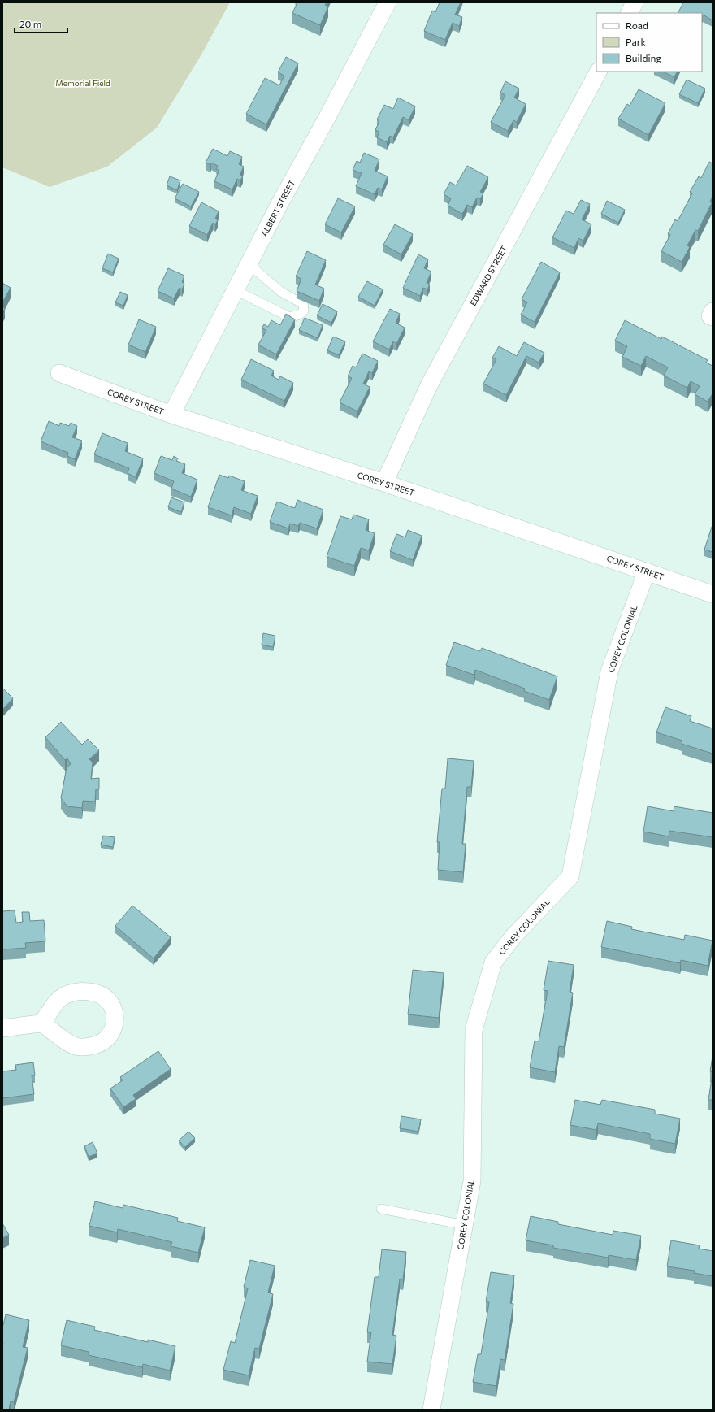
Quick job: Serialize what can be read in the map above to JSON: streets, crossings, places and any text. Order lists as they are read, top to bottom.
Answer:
{
  "streets": {
    "street": [
      "ALBERT STREET",
      "EDWARD STREET",
      "COREY STREET",
      "COREY COLONIAL"
    ]
  },
  "crossings": [
    ["ALBERT STREET", "COREY STREET"],
    ["EDWARD STREET", "COREY STREET"],
    ["COREY STREET", "COREY COLONIAL"]
  ],
  "parks": ["Memorial Field"],
  "legend": ["Road", "Park", "Building"],
  "scale_bar": "20 m"
}
